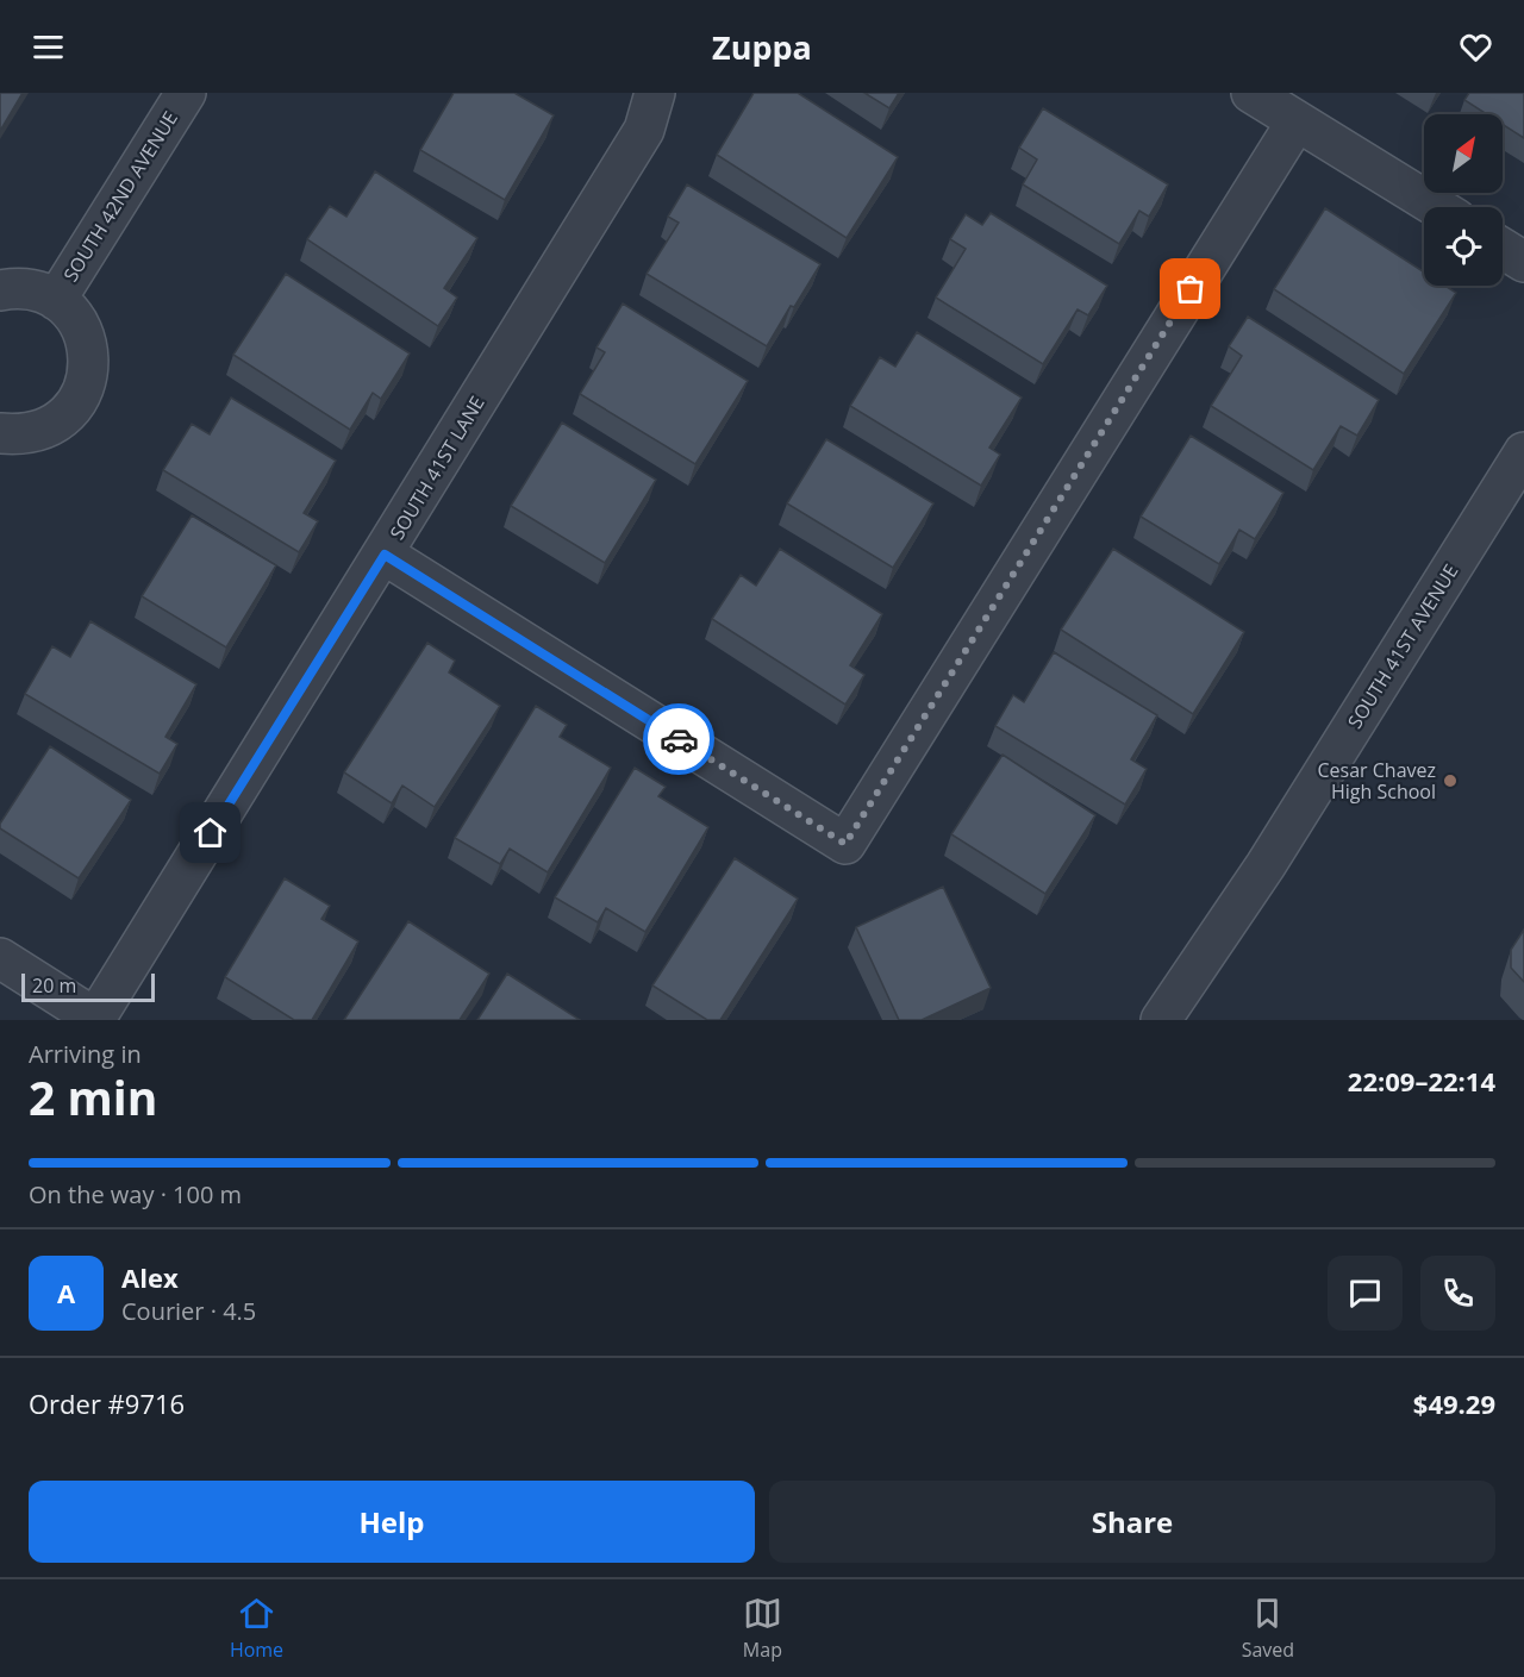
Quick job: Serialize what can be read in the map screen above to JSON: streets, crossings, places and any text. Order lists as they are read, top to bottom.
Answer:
{
  "streets": {
    "street": ["SOUTH 42ND AVENUE", "SOUTH 41ST LANE", "SOUTH 41ST AVENUE"]
  },
  "places": ["Cesar Chavez High School"],
  "scale_bar": "20 m",
  "north": "top right",
  "page": {
    "header": "Zuppa",
    "scale": "20 m",
    "heading": ["2 min", "Arriving in", "22:09–22:14"],
    "panel": [
      "Alex",
      "Courier · 4.5",
      "Order #9716",
      "$49.29"
    ],
    "bar": "On the way · 100 m",
    "round": "A",
    "buttons": ["Help", "Share"],
    "tabs": ["Home", "Map", "Saved"]
  }
}
